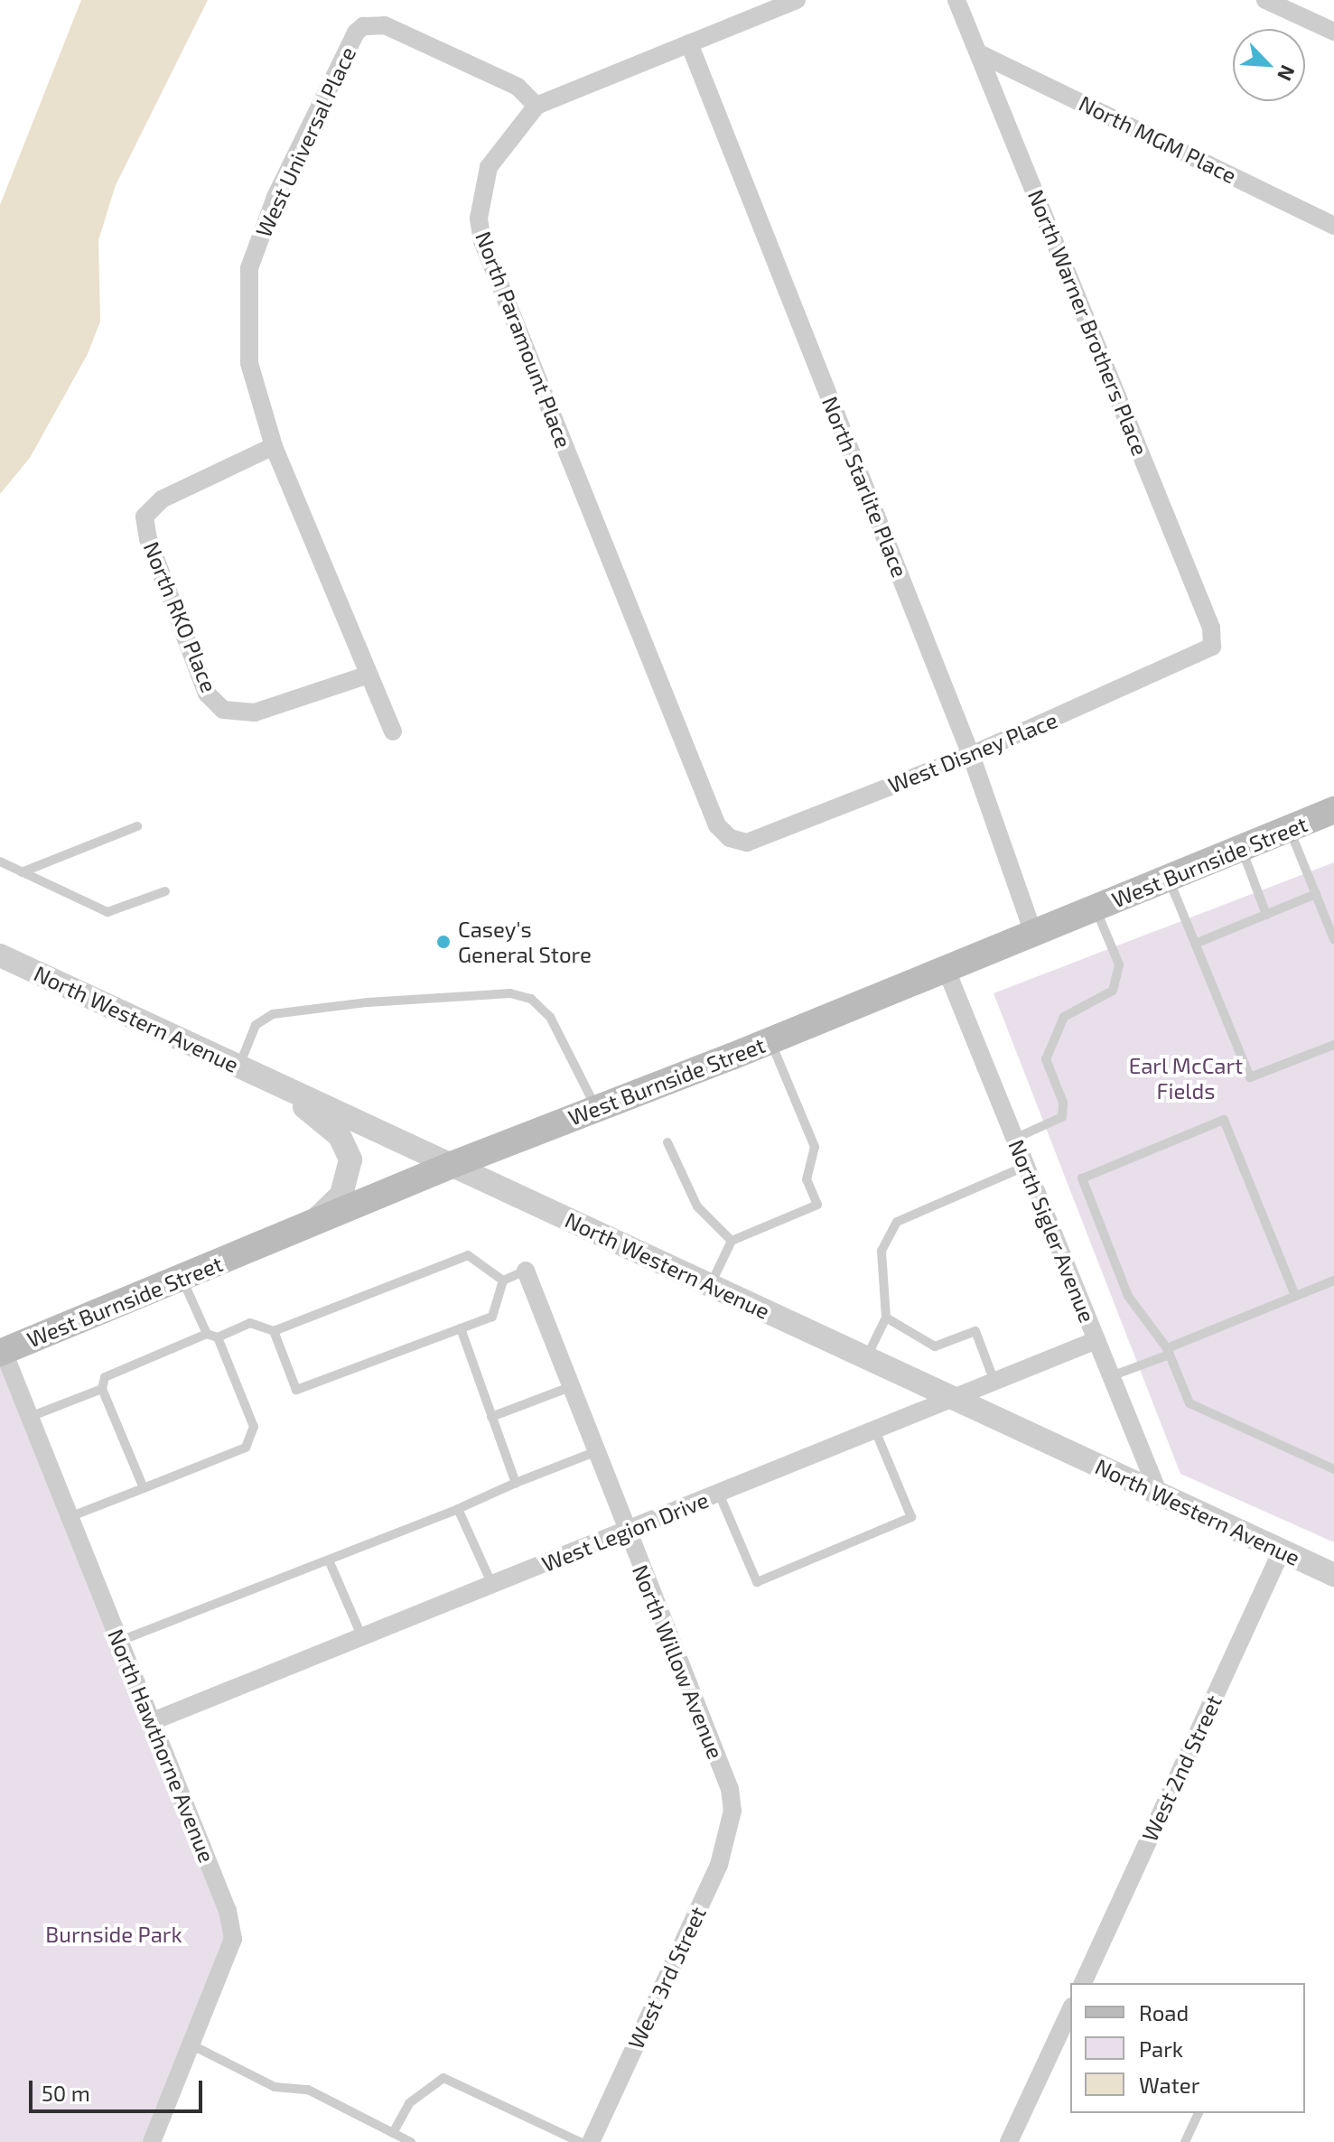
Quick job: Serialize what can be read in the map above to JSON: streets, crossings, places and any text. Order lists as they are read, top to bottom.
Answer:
{
  "streets": {
    "main road": ["West Burnside Street"],
    "street": [
      "North MGM Place",
      "West Universal Place",
      "North Warner Brothers Place",
      "North Paramount Place",
      "North Starlite Place",
      "North RKO Place",
      "West Disney Place",
      "North Western Avenue",
      "North Sigler Avenue",
      "West Legion Drive",
      "North Willow Avenue",
      "North Hawthorne Avenue",
      "West 2nd Street",
      "West 3rd Street"
    ]
  },
  "crossings": [
    ["North MGM Place", "North Warner Brothers Place"],
    ["West Universal Place", "North Paramount Place"],
    ["West Universal Place", "North RKO Place"],
    ["North Warner Brothers Place", "West Disney Place"],
    ["North Paramount Place", "North Starlite Place"],
    ["North Paramount Place", "West Disney Place"],
    ["North Starlite Place", "West Disney Place"],
    ["North Starlite Place", "West Burnside Street"],
    ["West Burnside Street", "North Western Avenue"],
    ["West Burnside Street", "North Sigler Avenue"],
    ["West Burnside Street", "North Hawthorne Avenue"],
    ["North Western Avenue", "North Sigler Avenue"],
    ["North Western Avenue", "West Legion Drive"],
    ["North Western Avenue", "West 2nd Street"],
    ["North Sigler Avenue", "West Legion Drive"],
    ["West Legion Drive", "North Willow Avenue"],
    ["West Legion Drive", "North Hawthorne Avenue"],
    ["North Willow Avenue", "West 3rd Street"]
  ],
  "parks": ["Earl McCart Fields", "Burnside Park"],
  "places": ["Casey's General Store"],
  "legend": ["Road", "Park", "Water"],
  "scale_bar": "50 m",
  "north": "bottom right"
}
